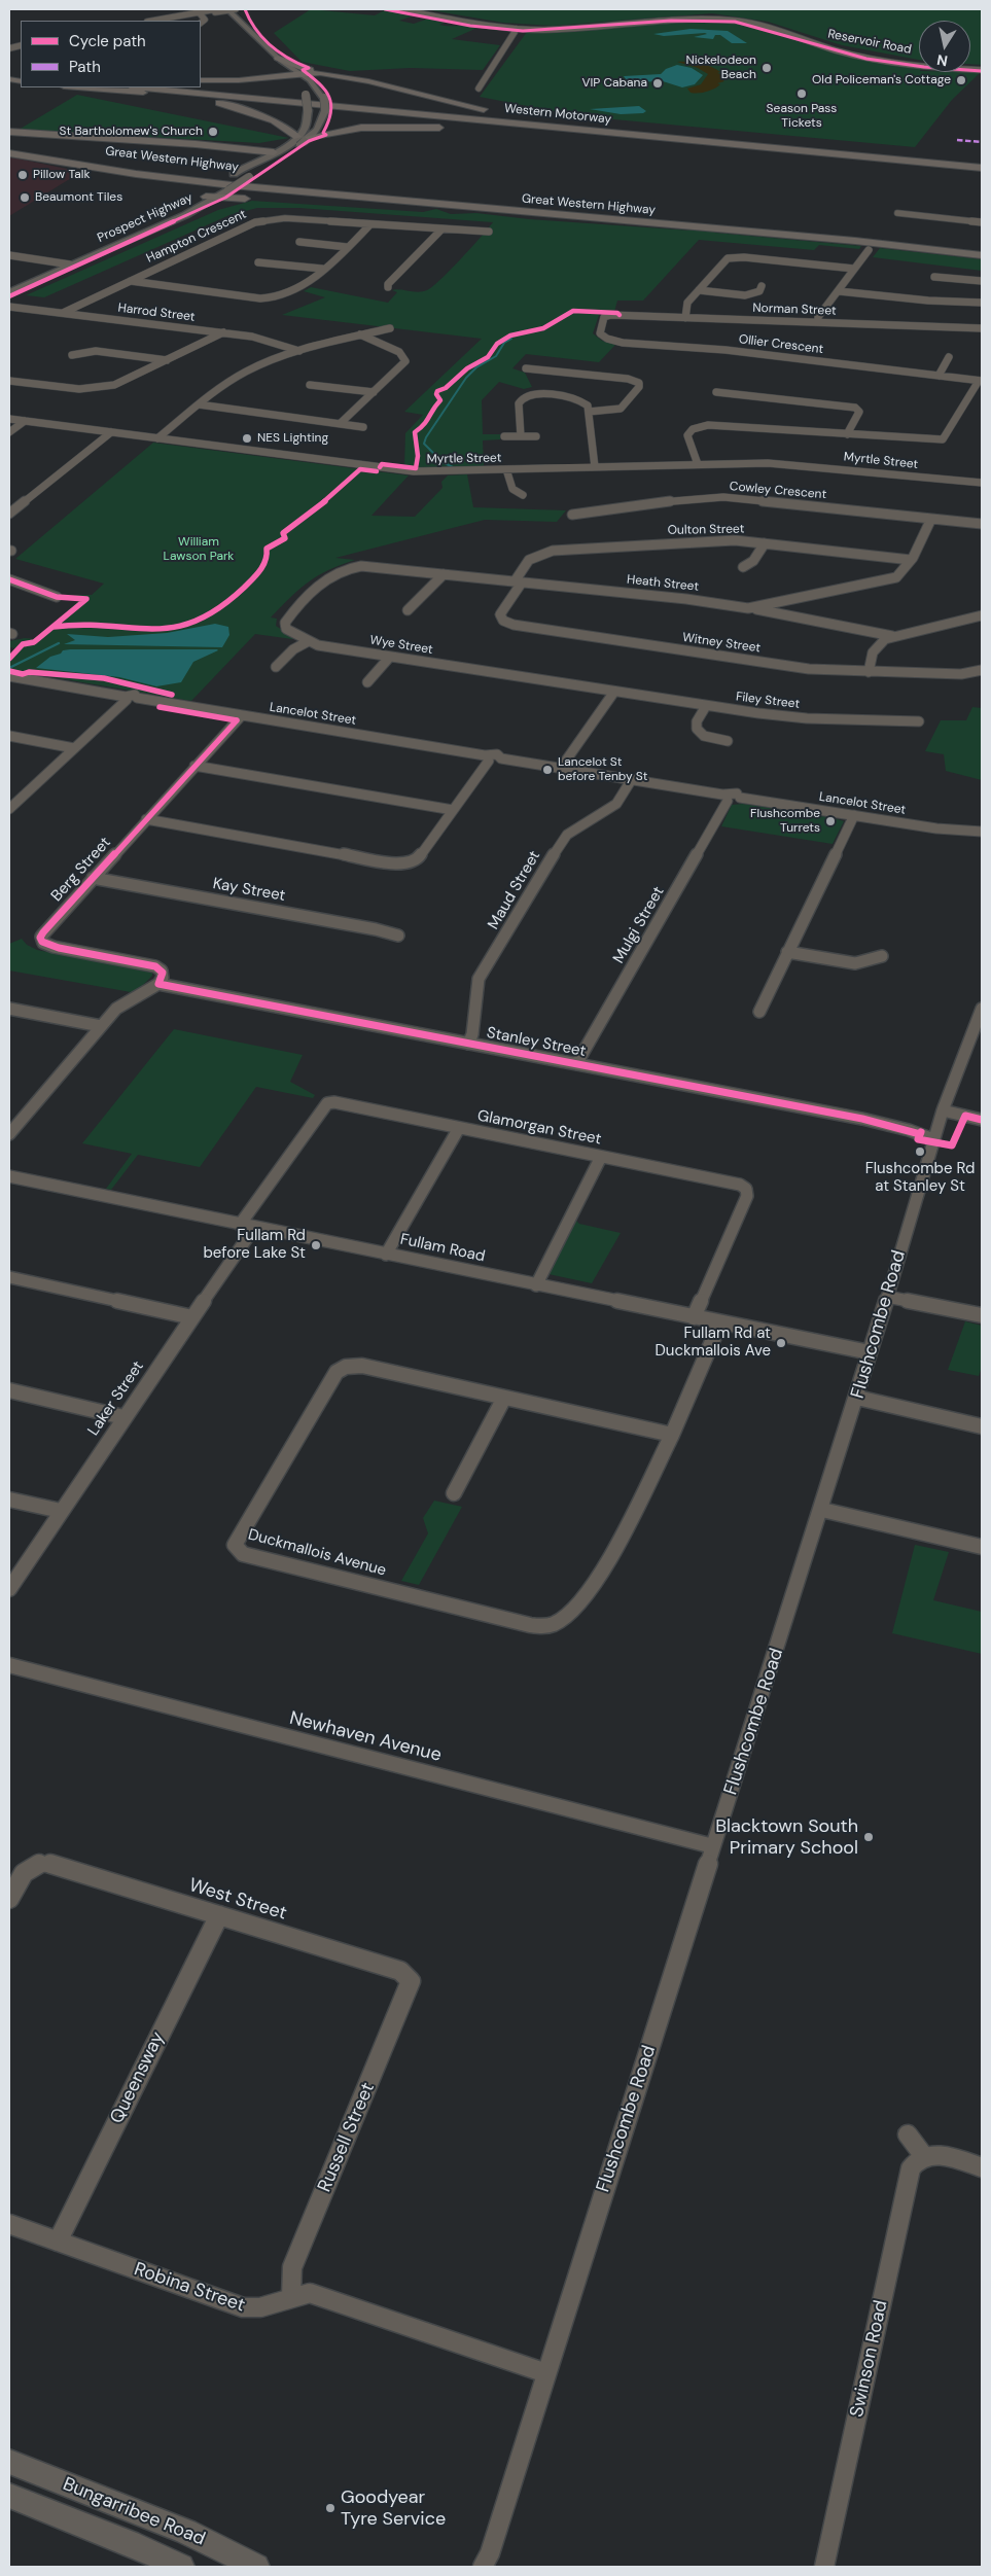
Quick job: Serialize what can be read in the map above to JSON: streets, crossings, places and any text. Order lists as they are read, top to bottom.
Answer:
{
  "streets": {
    "highway": ["Western Motorway", "Great Western Highway"],
    "main road": ["Prospect Highway", "Bungarribee Road"],
    "street": [
      "Reservoir Road",
      "Hampton Crescent",
      "Norman Street",
      "Harrod Street",
      "Ollier Crescent",
      "Myrtle Street",
      "Cowley Crescent",
      "Oulton Street",
      "Heath Street",
      "Witney Street",
      "Wye Street",
      "Filey Street",
      "Lancelot Street",
      "Berg Street",
      "Kay Street",
      "Maud Street",
      "Mulgi Street",
      "Stanley Street",
      "Glamorgan Street",
      "Fullam Road",
      "Flushcombe Road",
      "Laker Street",
      "Duckmallois Avenue",
      "Newhaven Avenue",
      "West Street",
      "Queensway",
      "Russell Street",
      "Robina Street",
      "Swinson Road"
    ]
  },
  "crossings": [
    ["Hampton Crescent", "Harrod Street"],
    ["Norman Street", "Ollier Crescent"],
    ["Cowley Crescent", "Heath Street"],
    ["Oulton Street", "Heath Street"],
    ["Oulton Street", "Witney Street"],
    ["Heath Street", "Witney Street"],
    ["Heath Street", "Wye Street"],
    ["Wye Street", "Filey Street"],
    ["Lancelot Street", "Berg Street"],
    ["Lancelot Street", "Mulgi Street"],
    ["Berg Street", "Kay Street"],
    ["Berg Street", "Stanley Street"],
    ["Maud Street", "Stanley Street"],
    ["Mulgi Street", "Stanley Street"],
    ["Stanley Street", "Flushcombe Road"],
    ["Glamorgan Street", "Fullam Road"],
    ["Fullam Road", "Flushcombe Road"],
    ["Fullam Road", "Laker Street"],
    ["Fullam Road", "Duckmallois Avenue"],
    ["Flushcombe Road", "Newhaven Avenue"],
    ["Flushcombe Road", "Robina Street"],
    ["West Street", "Queensway"],
    ["West Street", "Russell Street"],
    ["Queensway", "Robina Street"],
    ["Russell Street", "Robina Street"]
  ],
  "parks": ["William Lawson Park"],
  "places": [
    "Nickelodeon Beach",
    "Old Policeman's Cottage",
    "VIP Cabana",
    "Season Pass Tickets",
    "St Bartholomew's Church",
    "Pillow Talk",
    "Beaumont Tiles",
    "NES Lighting",
    "Lancelot St before Tenby St",
    "Flushcombe Turrets",
    "Flushcombe Rd at Stanley St",
    "Fullam Rd before Lake St",
    "Fullam Rd at Duckmallois Ave",
    "Blacktown South Primary School",
    "Goodyear Tyre Service"
  ],
  "legend": ["Cycle path", "Path"],
  "north": "bottom"
}
